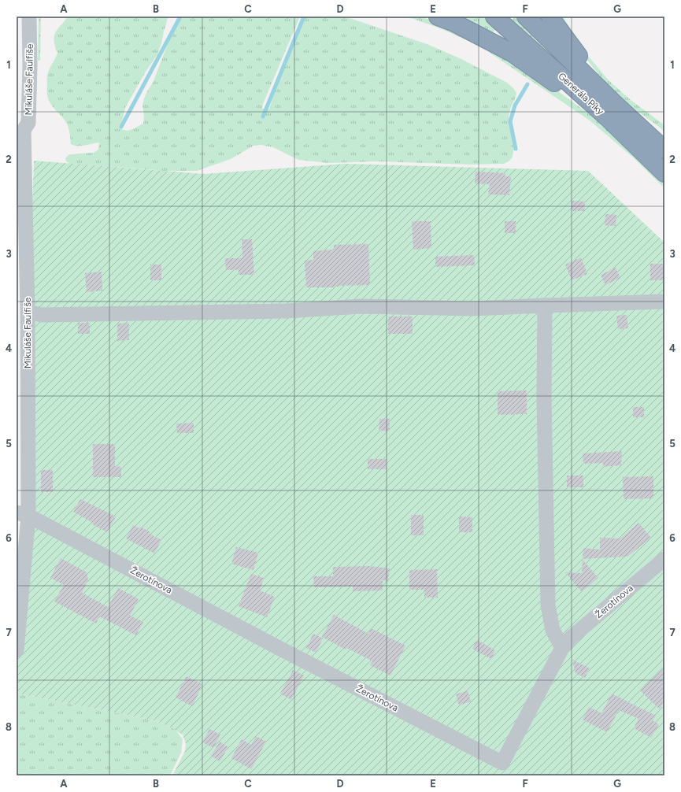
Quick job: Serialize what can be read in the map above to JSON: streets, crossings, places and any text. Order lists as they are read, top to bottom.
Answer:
{
  "streets": {
    "highway": ["Generála Píky"],
    "street": ["Mikuláše Faulfiše", "Žerotínova"]
  },
  "crossings": [
    ["Mikuláše Faulfiše", "Žerotínova"]
  ],
  "grid": {
    "columns": [
      "A",
      "B",
      "C",
      "D",
      "E",
      "F",
      "G"
    ],
    "rows": [
      "1",
      "2",
      "3",
      "4",
      "5",
      "6",
      "7",
      "8"
    ]
  }
}
